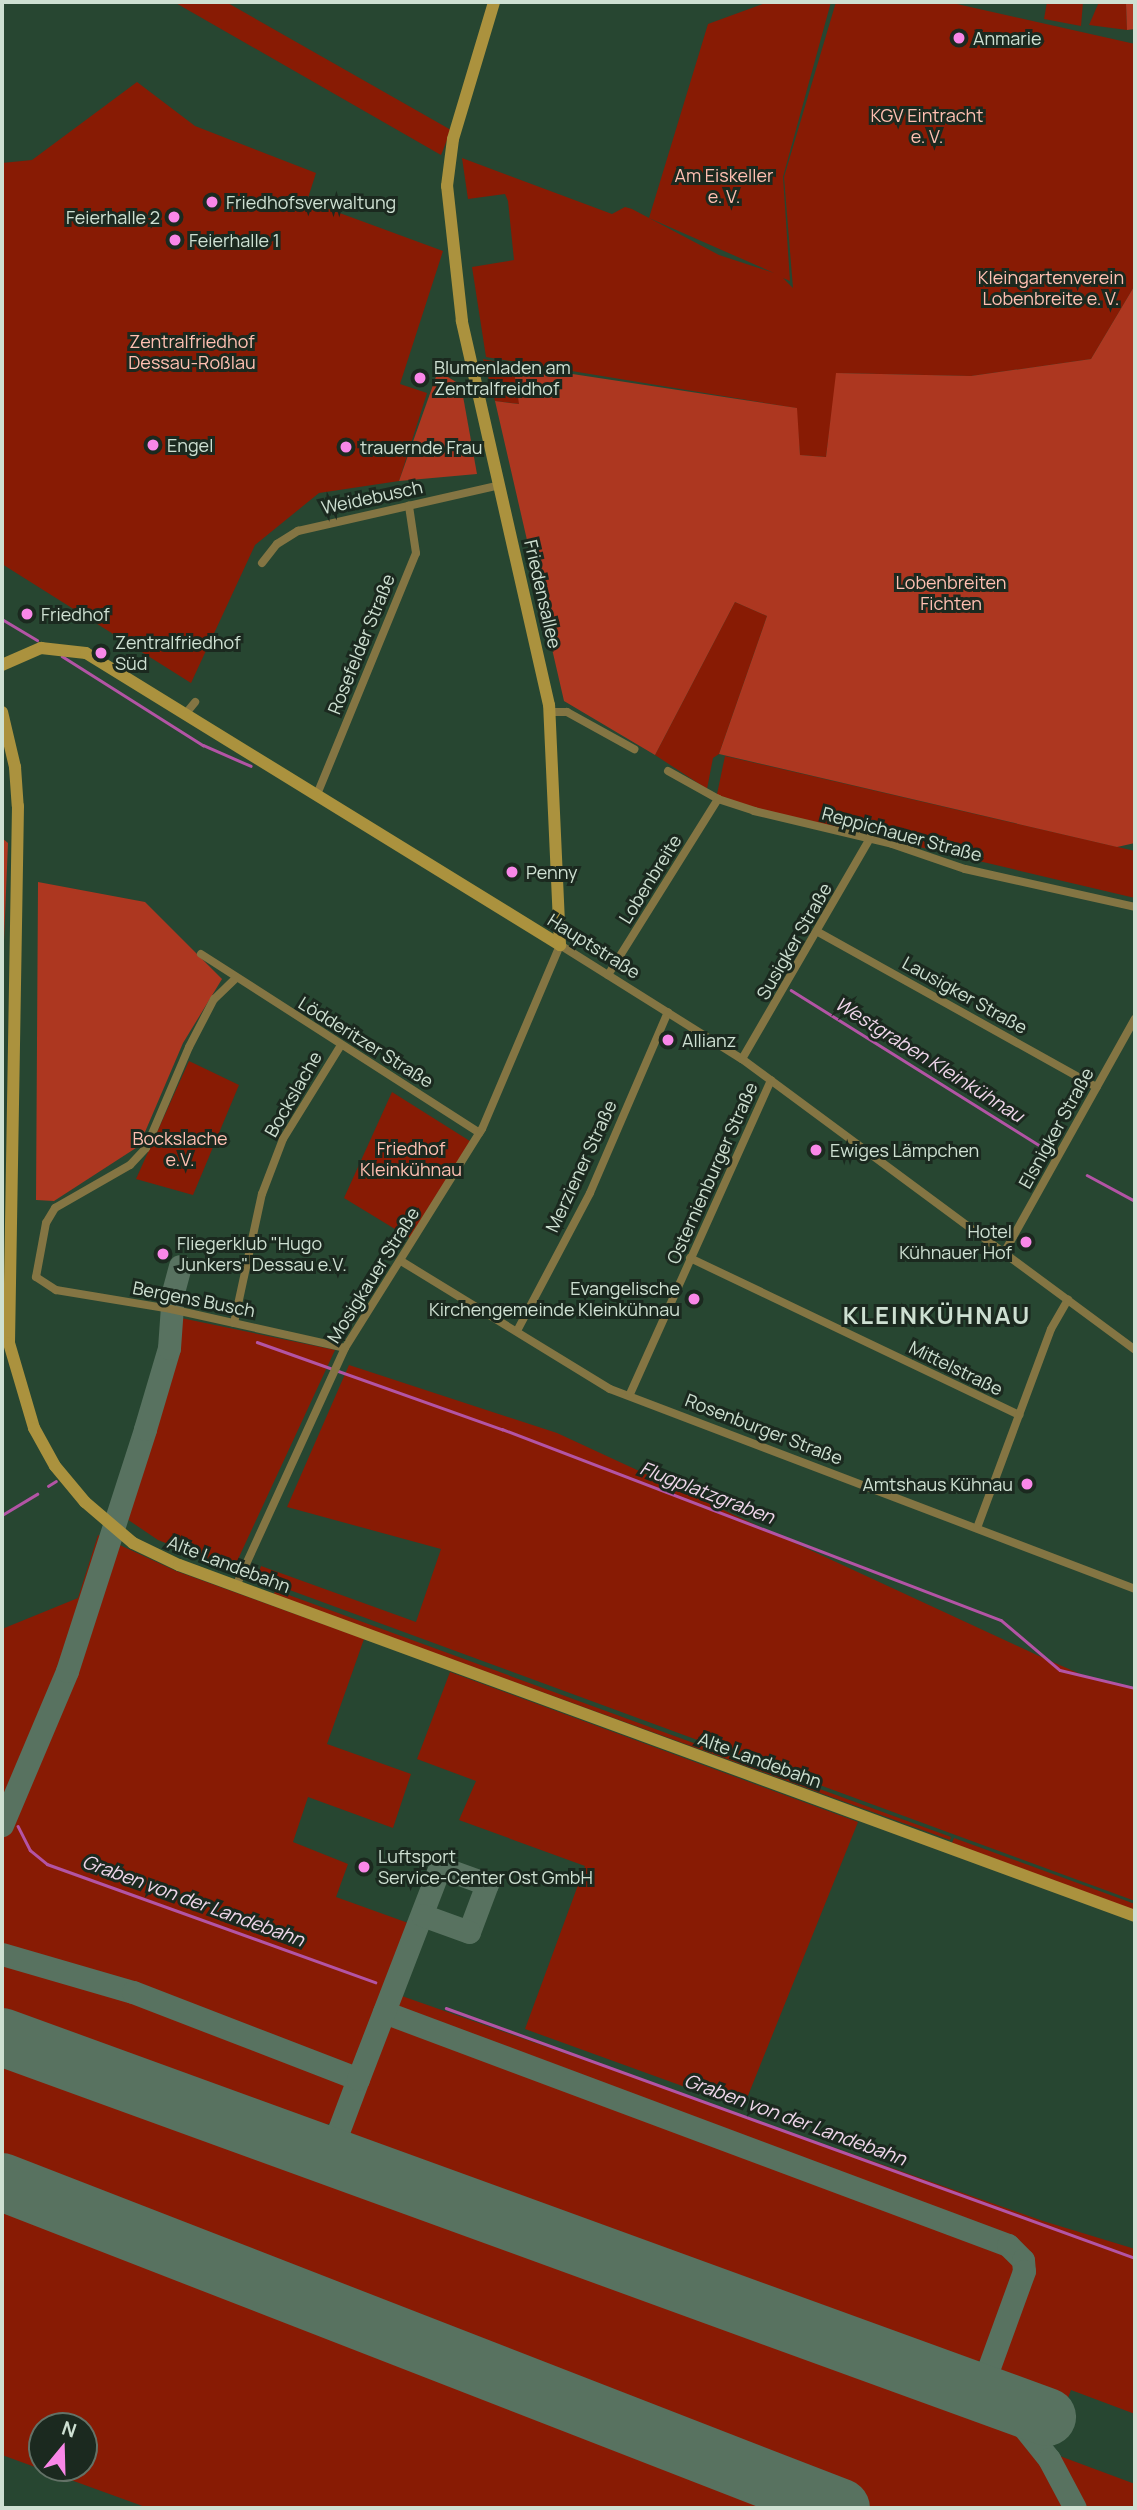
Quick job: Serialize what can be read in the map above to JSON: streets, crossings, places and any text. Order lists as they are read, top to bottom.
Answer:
{
  "streets": {
    "main road": ["Friedensallee", "Hauptstraße", "Alte Landebahn"],
    "street": [
      "Weidebusch",
      "Rosefelder Straße",
      "Reppichauer Straße",
      "Lobenbreite",
      "Susigker Straße",
      "Lausigker Straße",
      "Lödderitzer Straße",
      "Bockslache",
      "Elsnigker Straße",
      "Merziener Straße",
      "Osternienburger Straße",
      "Mosigkauer Straße",
      "Bergens Busch",
      "Mittelstraße",
      "Rosenburger Straße"
    ]
  },
  "crossings": [
    ["Weidebusch", "Friedensallee"],
    ["Weidebusch", "Rosefelder Straße"],
    ["Friedensallee", "Hauptstraße"],
    ["Friedensallee", "Mosigkauer Straße"],
    ["Rosefelder Straße", "Hauptstraße"],
    ["Reppichauer Straße", "Lobenbreite"],
    ["Reppichauer Straße", "Susigker Straße"],
    ["Lobenbreite", "Hauptstraße"],
    ["Susigker Straße", "Hauptstraße"],
    ["Susigker Straße", "Lausigker Straße"],
    ["Hauptstraße", "Elsnigker Straße"],
    ["Hauptstraße", "Merziener Straße"],
    ["Hauptstraße", "Osternienburger Straße"],
    ["Hauptstraße", "Mosigkauer Straße"],
    ["Lausigker Straße", "Elsnigker Straße"],
    ["Lödderitzer Straße", "Bockslache"],
    ["Lödderitzer Straße", "Mosigkauer Straße"],
    ["Lödderitzer Straße", "Bergens Busch"],
    ["Bockslache", "Bergens Busch"],
    ["Merziener Straße", "Rosenburger Straße"],
    ["Osternienburger Straße", "Mittelstraße"],
    ["Osternienburger Straße", "Rosenburger Straße"],
    ["Mosigkauer Straße", "Bergens Busch"],
    ["Mosigkauer Straße", "Rosenburger Straße"],
    ["Mosigkauer Straße", "Alte Landebahn"]
  ],
  "districts": ["KLEINKÜHNAU"],
  "water": ["Westgraben Kleinkühnau", "Flugplatzgraben", "Graben von der Landebahn"],
  "parks": [
    "KGV Eintracht e. V.",
    "Am Eiskeller e. V.",
    "Kleingartenverein Lobenbreite e. V.",
    "Zentralfriedhof Dessau-Roßlau",
    "Lobenbreiten Fichten",
    "Bockslache e.V.",
    "Friedhof Kleinkühnau"
  ],
  "places": [
    "Anmarie",
    "Friedhofsverwaltung",
    "Feierhalle 2",
    "Feierhalle 1",
    "Blumenladen am Zentralfreidhof",
    "Engel",
    "trauernde Frau",
    "Friedhof",
    "Zentralfriedhof Süd",
    "Penny",
    "Allianz",
    "Ewiges Lämpchen",
    "Hotel Kühnauer Hof",
    "Fliegerklub \"Hugo Junkers\" Dessau e.V.",
    "Evangelische Kirchengemeinde Kleinkühnau",
    "Amtshaus Kühnau",
    "Luftsport Service-Center Ost GmbH"
  ],
  "north": "top"
}
